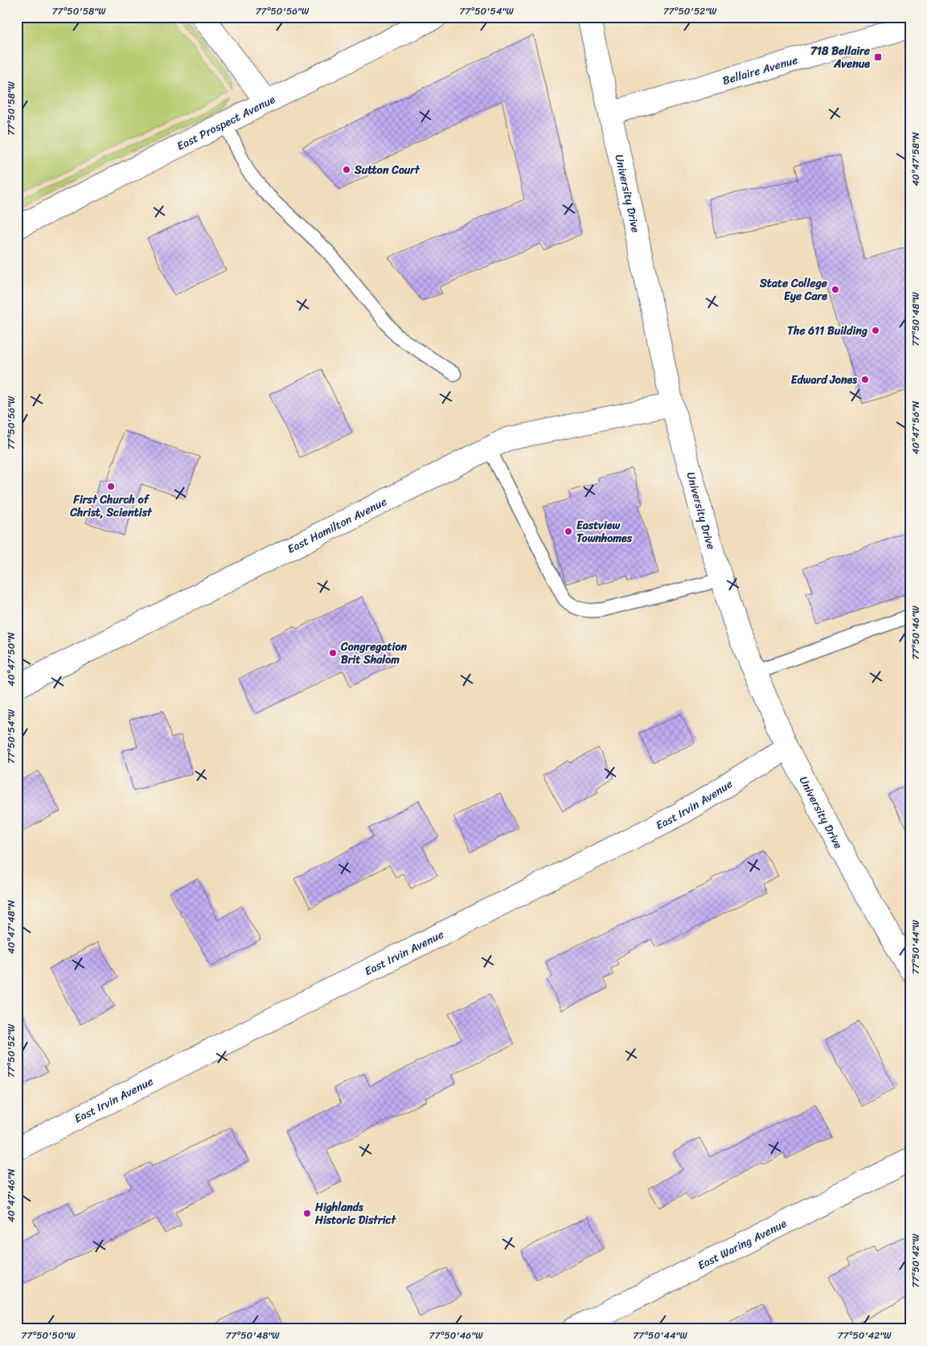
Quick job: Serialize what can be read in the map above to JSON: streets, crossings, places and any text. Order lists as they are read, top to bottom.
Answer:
{
  "streets": {
    "street": [
      "Bellaire Avenue",
      "East Prospect Avenue",
      "University Drive",
      "East Hamilton Avenue",
      "East Irvin Avenue",
      "East Waring Avenue"
    ]
  },
  "crossings": [
    ["Bellaire Avenue", "University Drive"],
    ["University Drive", "East Hamilton Avenue"],
    ["University Drive", "East Irvin Avenue"]
  ],
  "places": {
    "transit": ["718 Bellaire Avenue"],
    "other": [
      "Sutton Court",
      "State College Eye Care",
      "The 611 Building",
      "Edward Jones",
      "First Church of Christ, Scientist",
      "Eastview Townhomes",
      "Congregation Brit Shalom",
      "Highlands Historic District"
    ]
  },
  "coordinates": [
    "77°50'58\"W",
    "77°50'56\"W",
    "77°50'54\"W",
    "77°50'52\"W",
    "40°47'58\"N",
    "77°50'48\"W",
    "40°47'56\"N",
    "77°50'46\"W",
    "40°47'50\"N",
    "40°47'48\"N",
    "77°50'44\"W",
    "40°47'46\"N",
    "77°50'42\"W",
    "77°50'50\"W"
  ]
}
